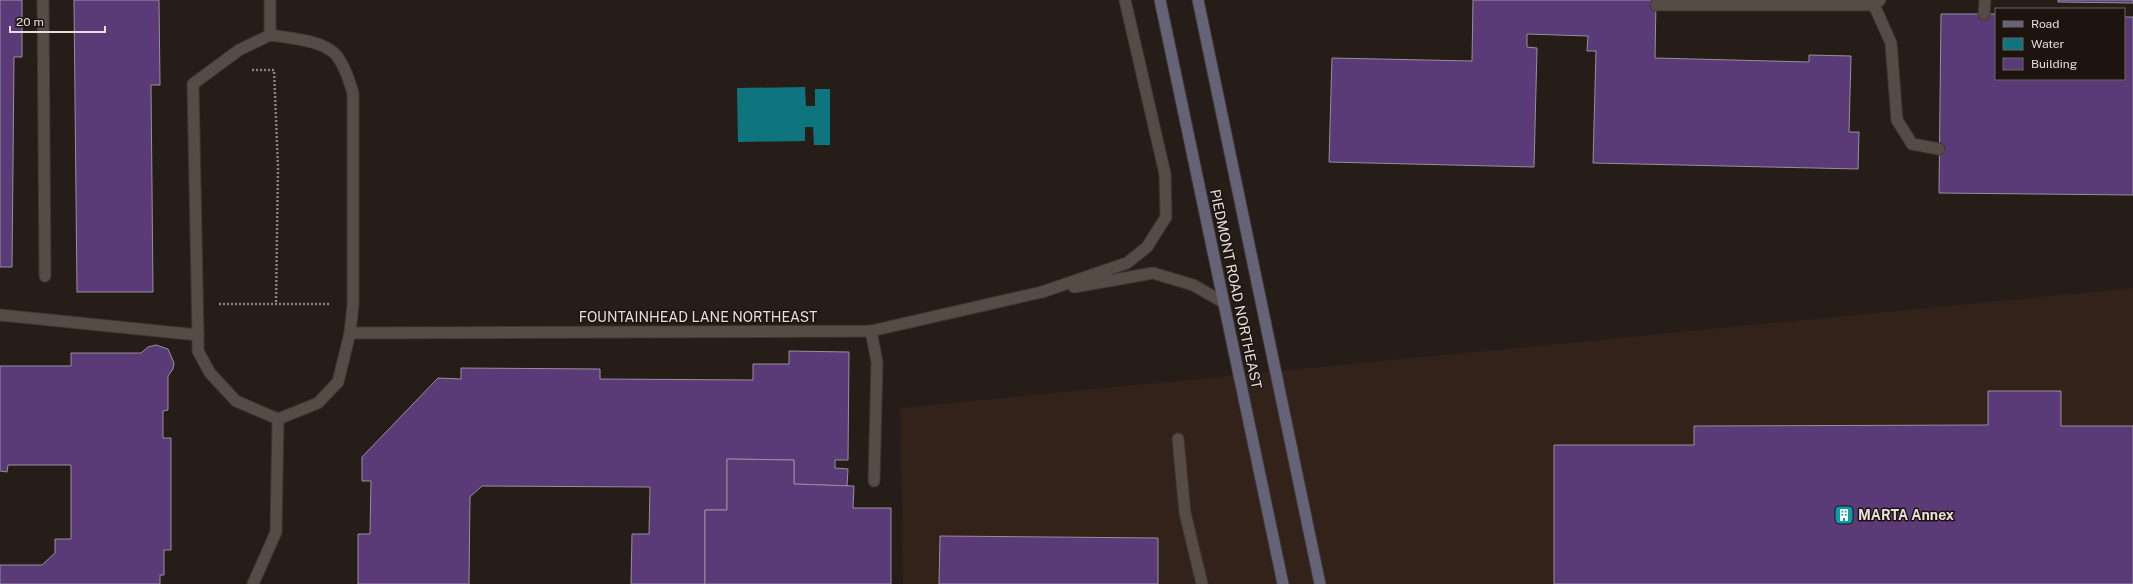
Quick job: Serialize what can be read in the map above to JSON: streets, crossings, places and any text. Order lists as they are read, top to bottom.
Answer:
{
  "streets": {
    "main road": ["PIEDMONT ROAD NORTHEAST"],
    "street": ["FOUNTAINHEAD LANE NORTHEAST"]
  },
  "places": {
    "building": ["MARTA Annex"]
  },
  "legend": ["Road", "Water", "Building"],
  "scale_bar": "20 m"
}
